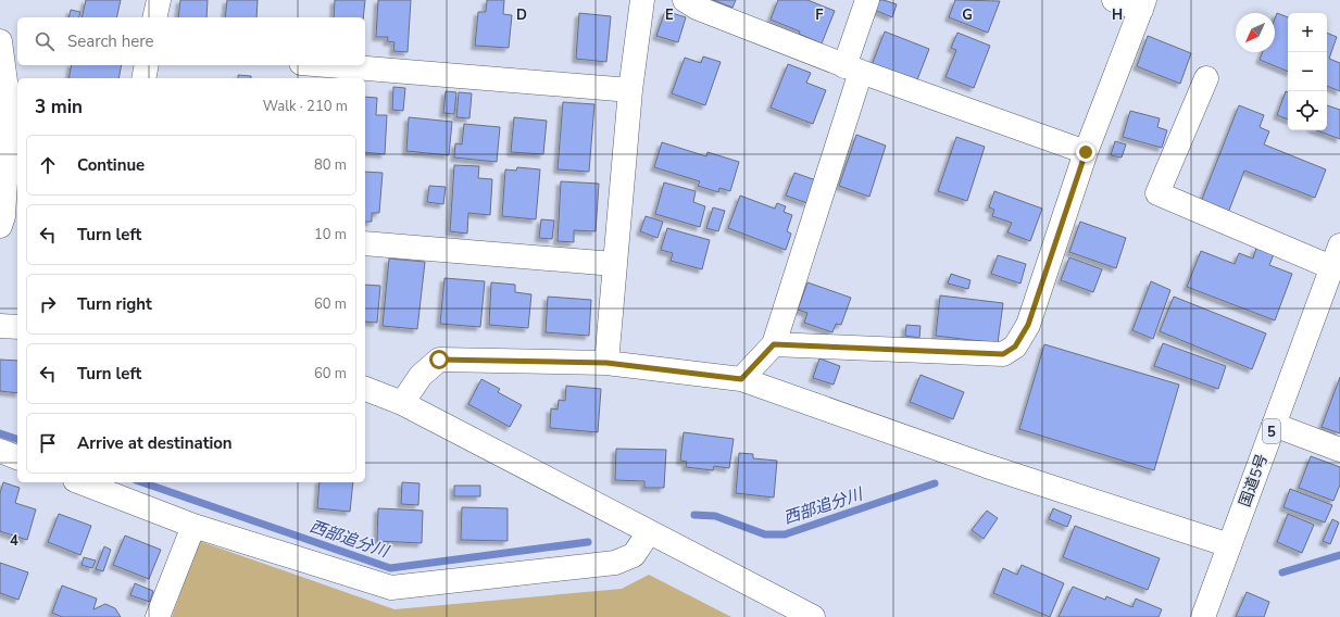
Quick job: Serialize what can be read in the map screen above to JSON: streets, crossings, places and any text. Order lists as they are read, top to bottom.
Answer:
{
  "streets": {
    "main road": ["5", "国道5号"]
  },
  "water": ["西部追分川"],
  "north": "bottom left",
  "page": {
    "map_buttons": ["+", "−"],
    "search": "Search here",
    "heading": ["3 min", "Walk · 210 m"],
    "list": [
      ["Continue", "80 m"],
      ["Turn left", "10 m"],
      ["Turn right", "60 m"],
      ["Turn left", "60 m"],
      "Arrive at destination"
    ]
  },
  "grid": {
    "columns": [
      "D",
      "E",
      "F",
      "G",
      "H"
    ],
    "rows": ["4"]
  }
}
